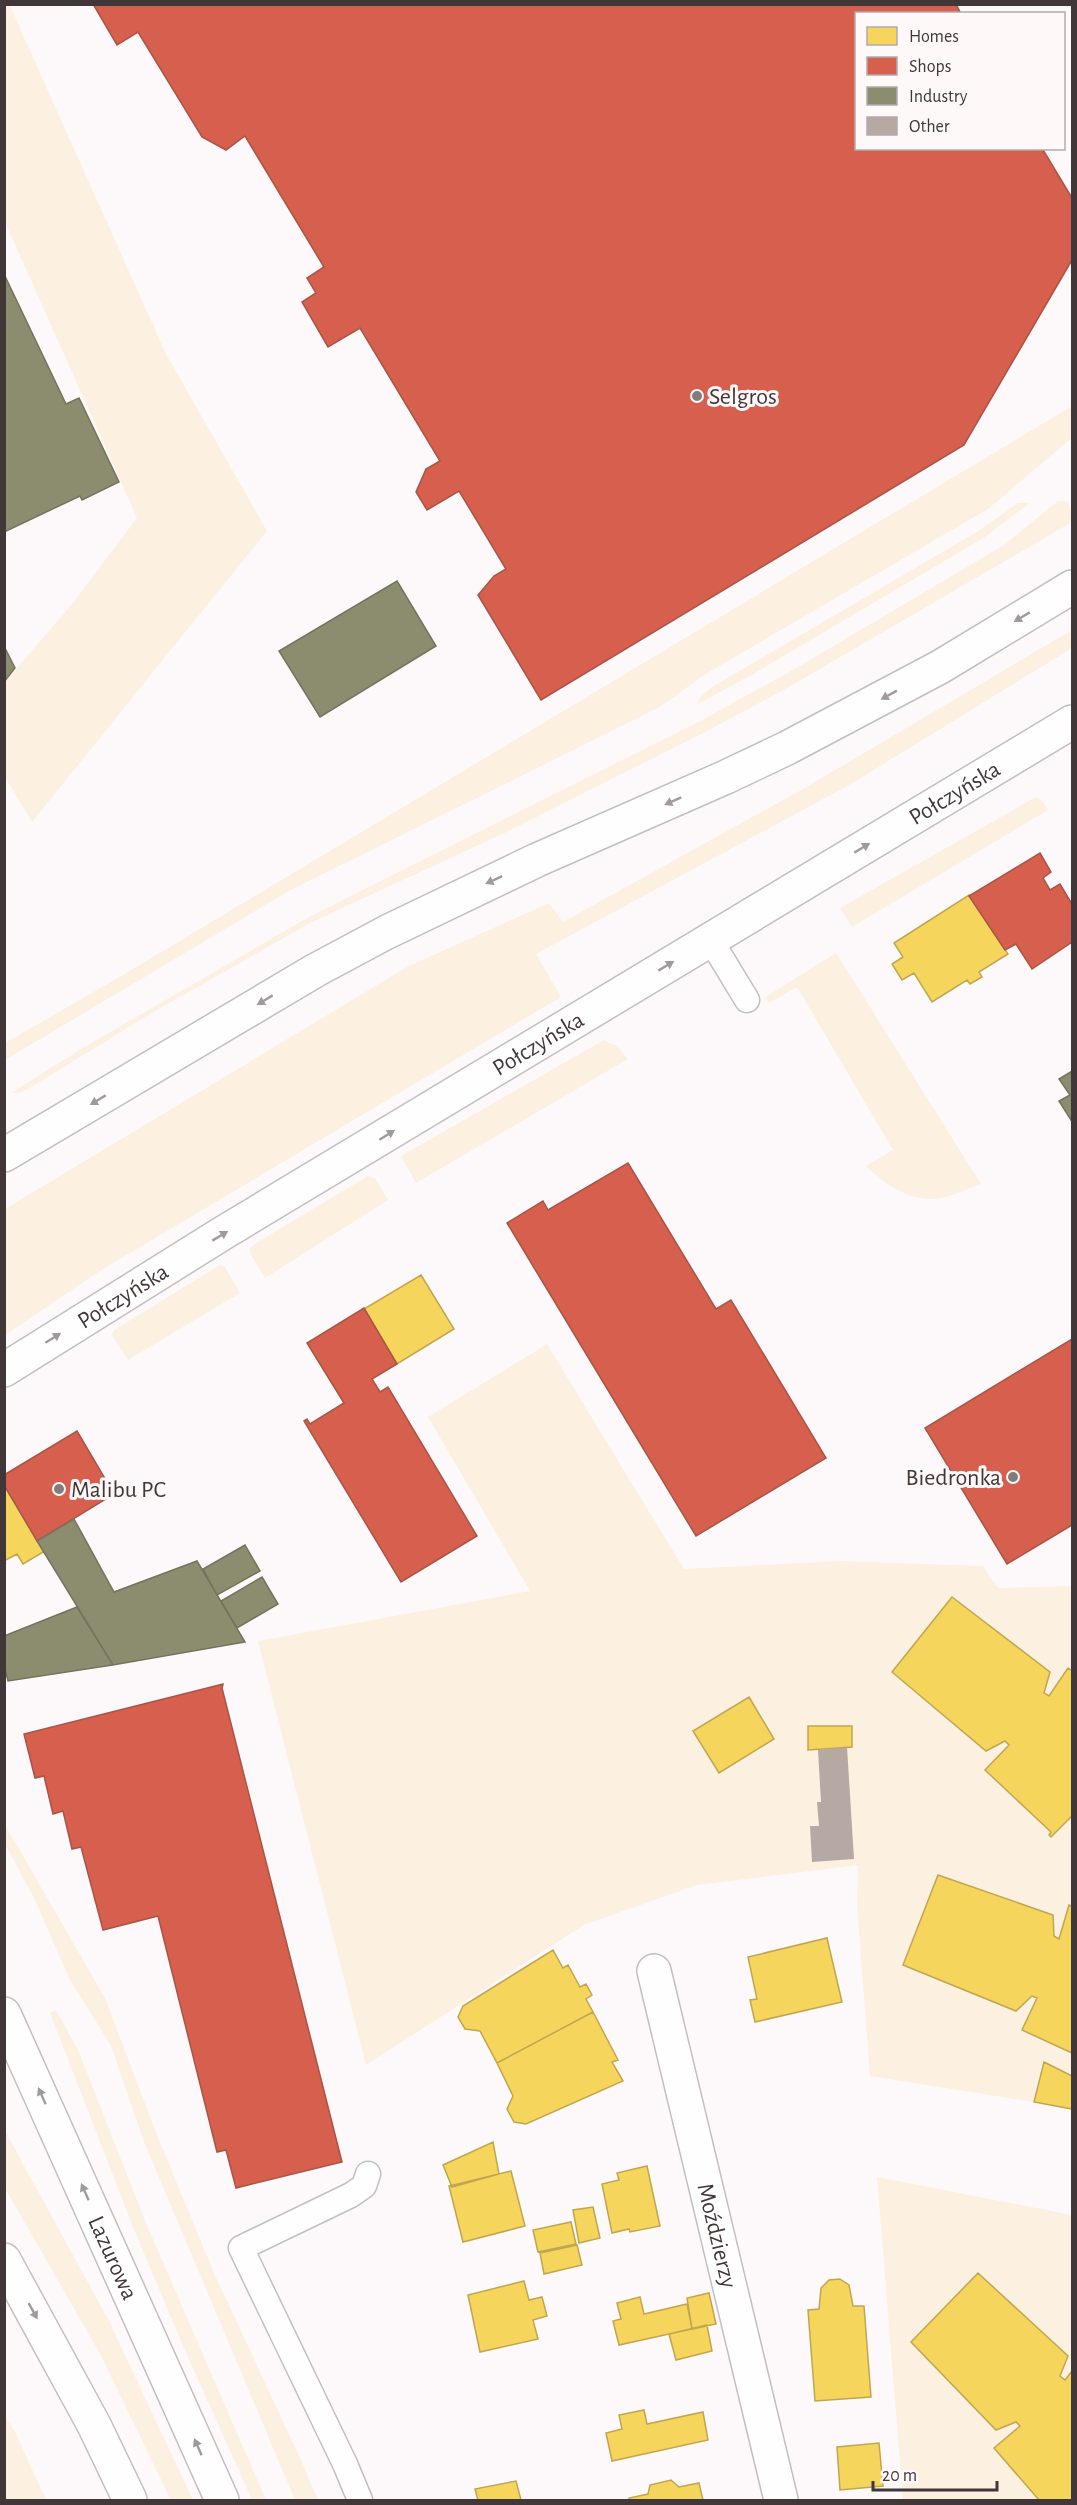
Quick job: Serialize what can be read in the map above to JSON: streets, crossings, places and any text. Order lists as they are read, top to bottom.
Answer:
{
  "streets": {
    "main road": ["Połczyńska", "Moździerzy", "Lazurowa"]
  },
  "places": ["Selgros", "Biedronka", "Malibu PC"],
  "legend": [
    "Homes",
    "Shops",
    "Industry",
    "Other"
  ],
  "scale_bar": "20 m"
}
